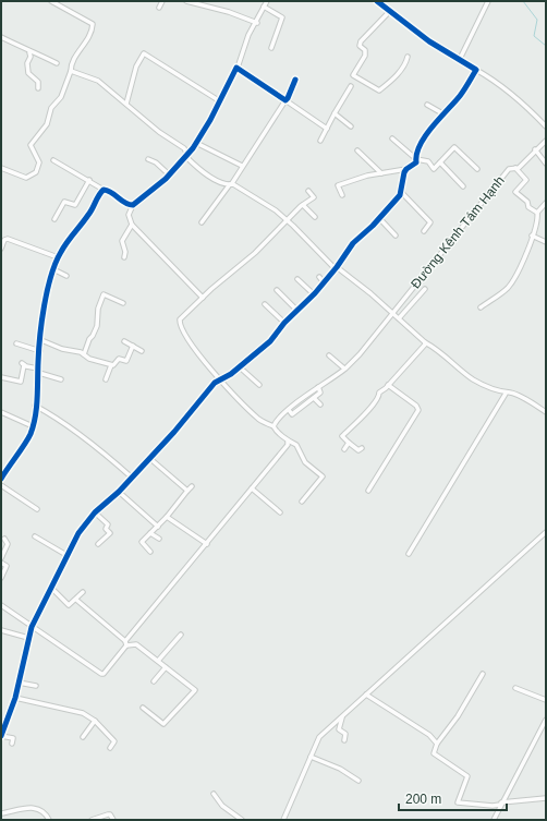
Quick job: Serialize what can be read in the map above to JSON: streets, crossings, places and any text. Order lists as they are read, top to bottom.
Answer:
{
  "streets": {
    "street": ["Đường Kênh Tám Hạnh"]
  },
  "scale_bar": "200 m"
}
